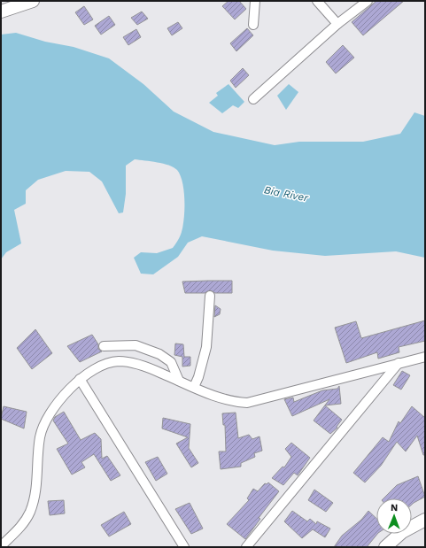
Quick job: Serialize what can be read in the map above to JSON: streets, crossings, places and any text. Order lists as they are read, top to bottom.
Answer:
{
  "water": ["Bia River"],
  "north": "top"
}
